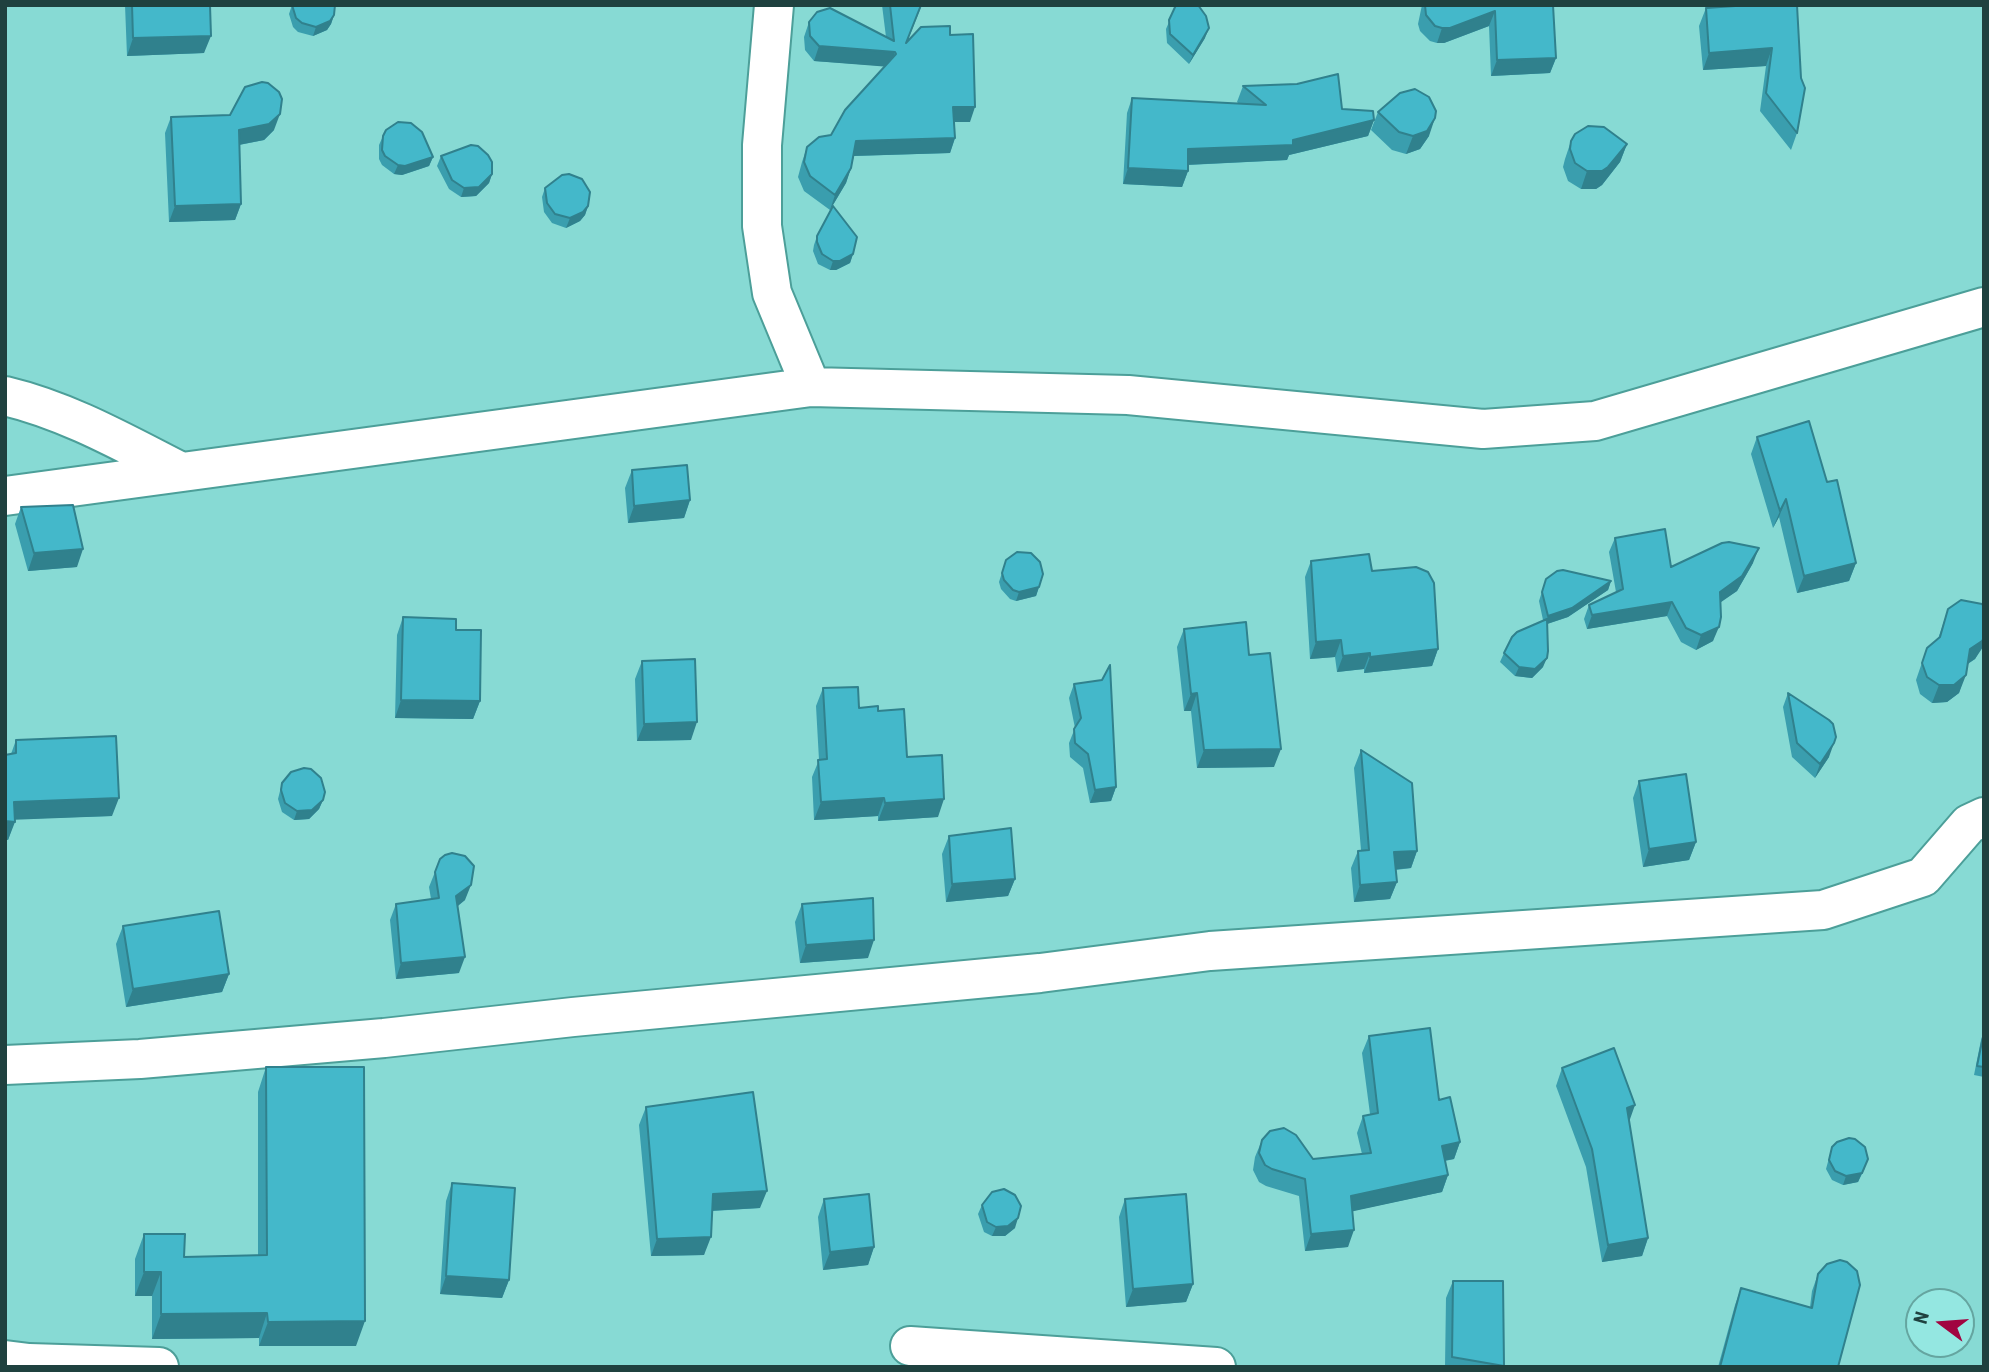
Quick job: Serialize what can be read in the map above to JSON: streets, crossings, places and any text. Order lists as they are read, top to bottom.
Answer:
{
  "north": "left"
}
